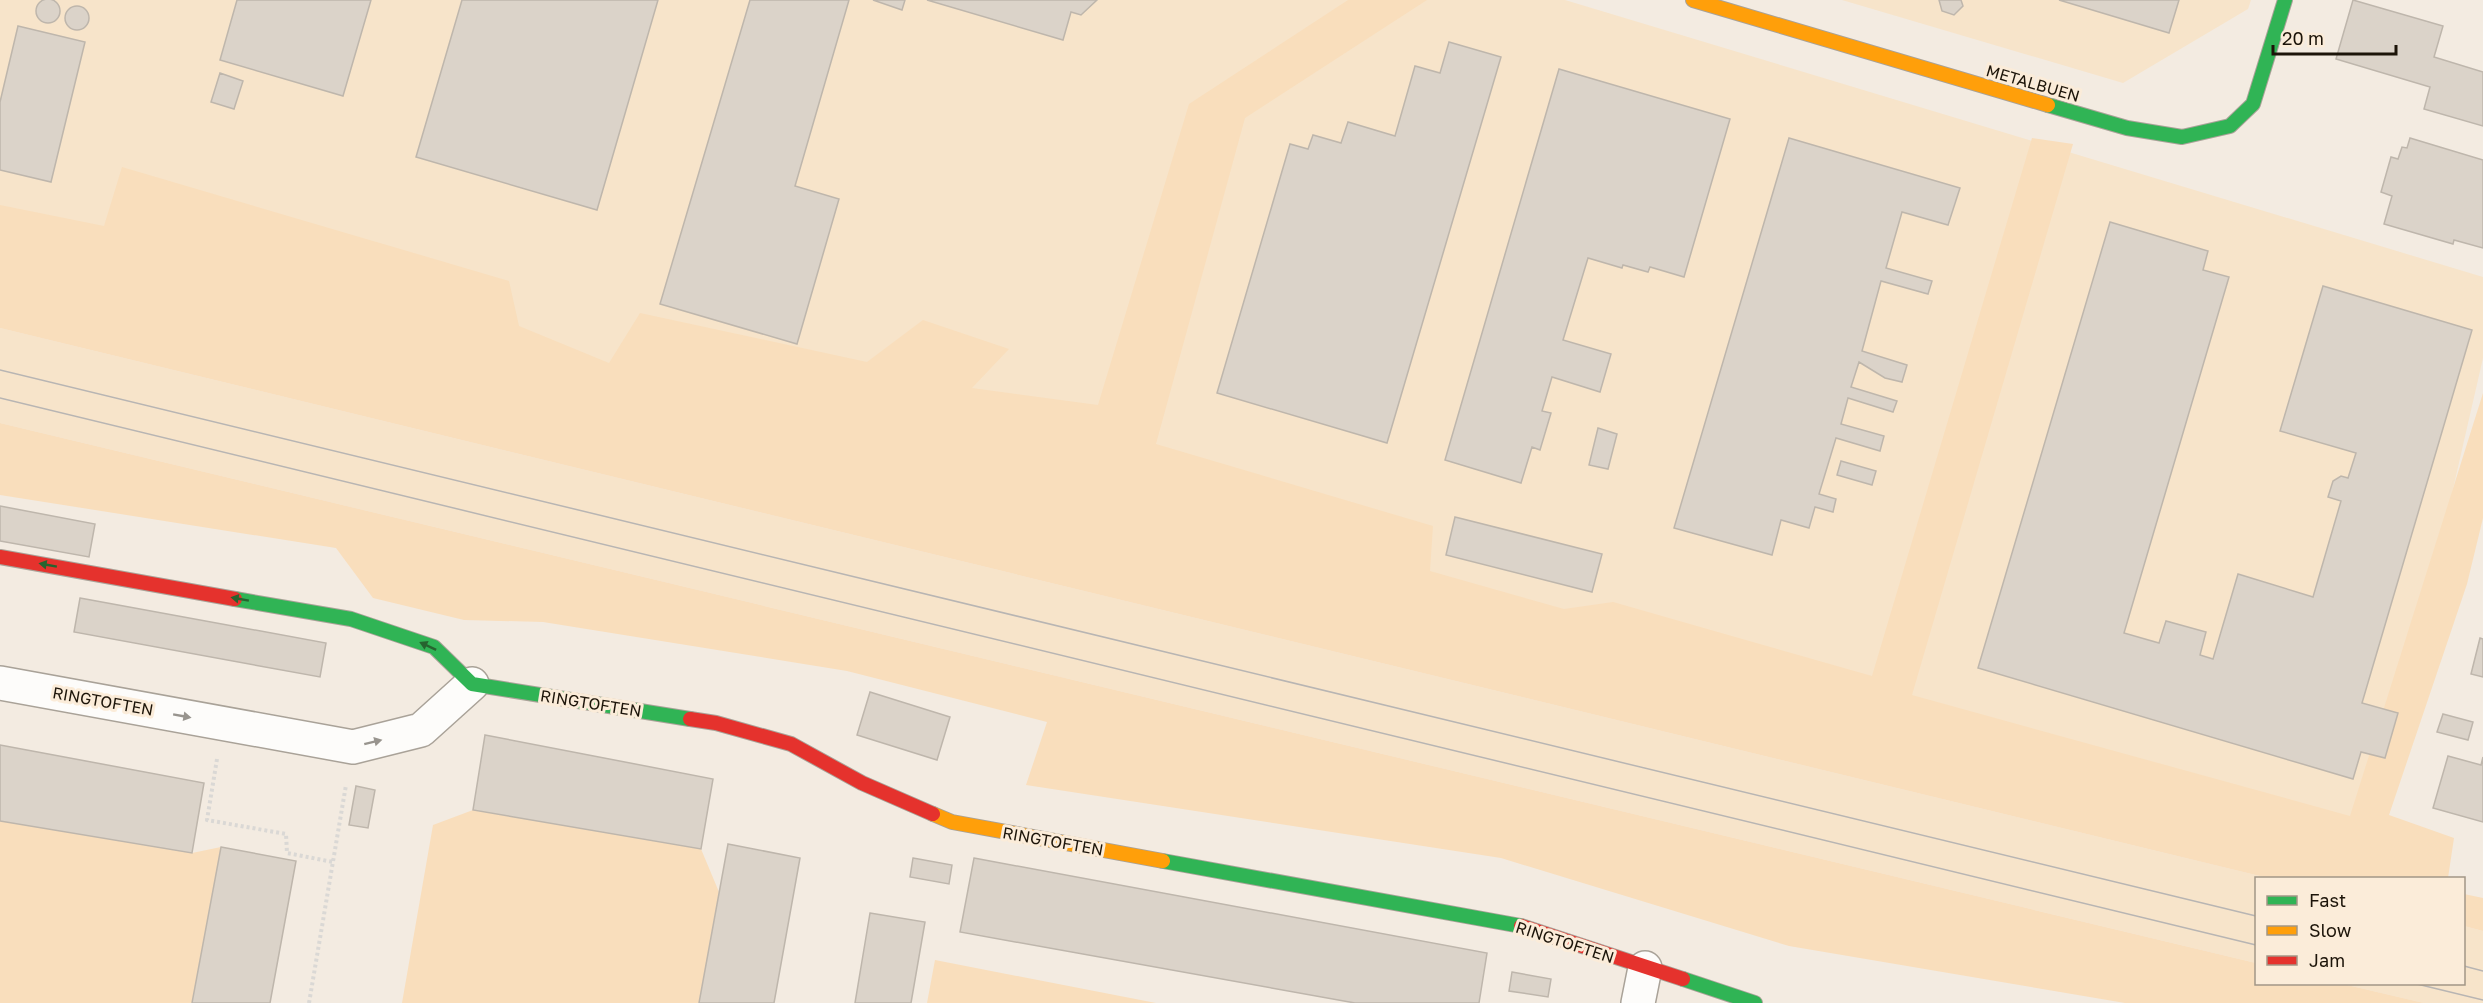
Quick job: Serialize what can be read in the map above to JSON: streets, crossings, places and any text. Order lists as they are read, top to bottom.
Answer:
{
  "streets": {
    "street": ["METALBUEN", "RINGTOFTEN"]
  },
  "legend": ["Fast", "Slow", "Jam"],
  "scale_bar": "20 m"
}
